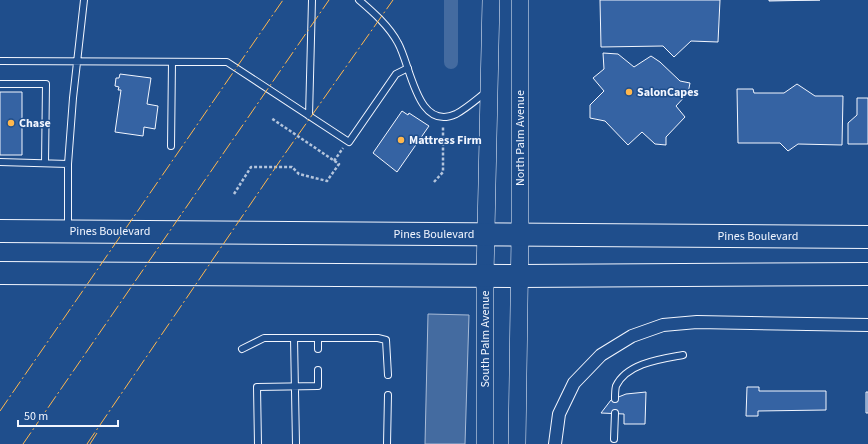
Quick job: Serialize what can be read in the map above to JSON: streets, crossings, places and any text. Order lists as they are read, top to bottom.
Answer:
{
  "streets": {
    "highway": ["Pines Boulevard"],
    "main road": ["North Palm Avenue", "South Palm Avenue"]
  },
  "crossings": [
    ["North Palm Avenue", "Pines Boulevard"],
    ["Pines Boulevard", "South Palm Avenue"]
  ],
  "places": ["SalonCapes", "Chase", "Mattress Firm"],
  "scale_bar": "50 m"
}
